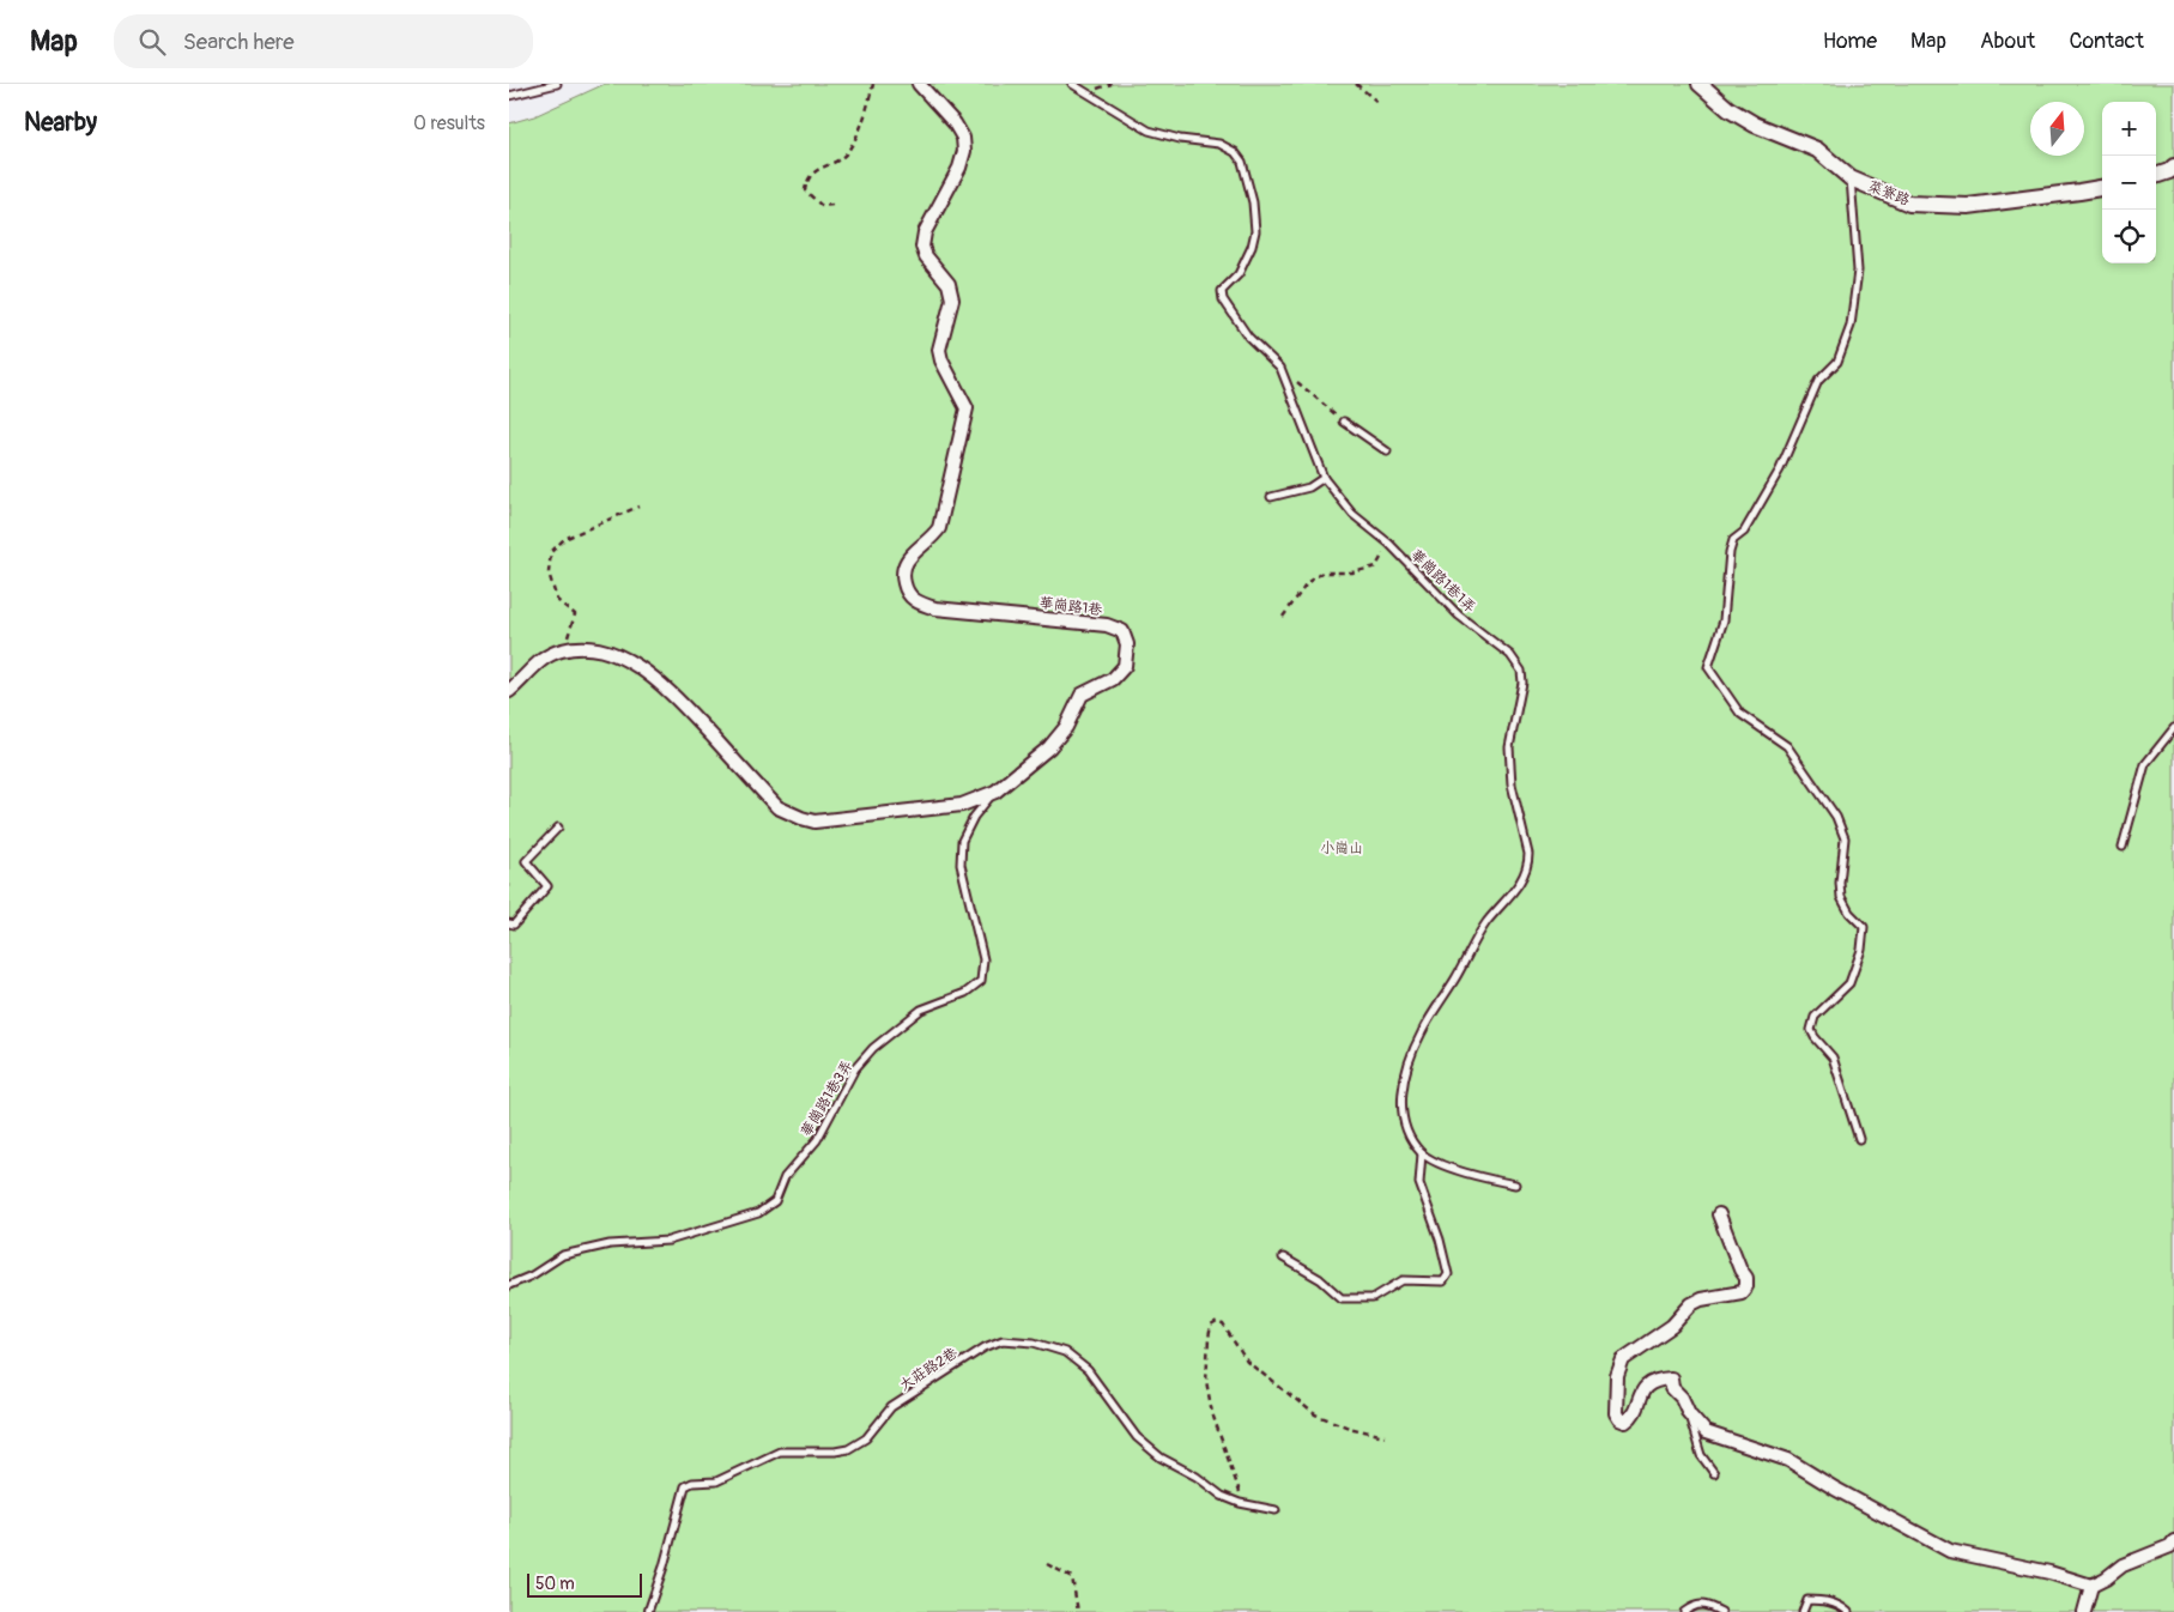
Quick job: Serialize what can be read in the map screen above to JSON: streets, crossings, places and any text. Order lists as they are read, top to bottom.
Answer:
{
  "streets": {
    "street": ["菜寮路", "華崗路1巷"],
    "lane": ["華崗路1巷1弄", "華崗路1巷3弄", "大莊路2巷"]
  },
  "crossings": [
    ["華崗路1巷", "華崗路1巷3弄"]
  ],
  "parks": ["小崗山"],
  "scale_bar": "50 m",
  "north": "top",
  "page": {
    "header": "Map",
    "search": "Search here",
    "nav": [
      "Home",
      "Map",
      "About",
      "Contact"
    ],
    "heading": ["Nearby", "0 results"],
    "map_buttons": ["+", "−"],
    "scale": "50 m"
  }
}
